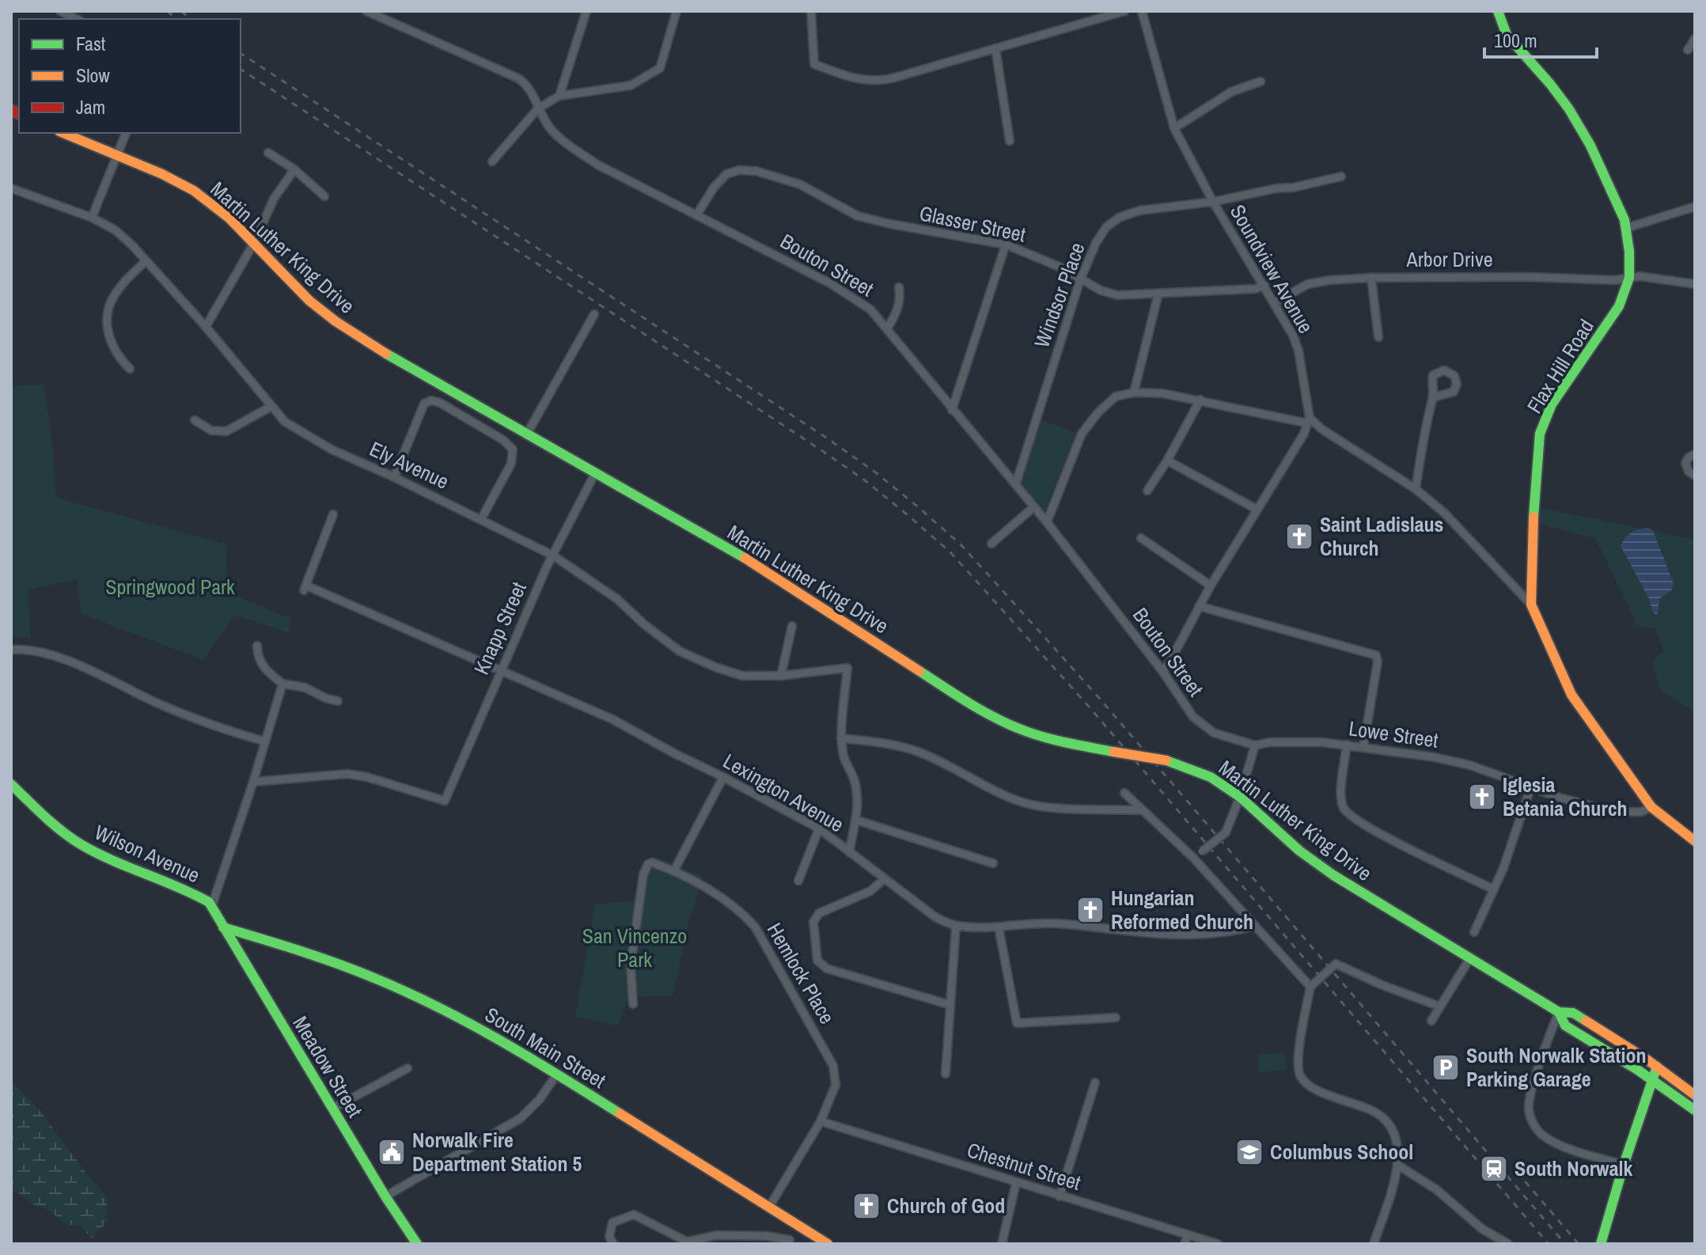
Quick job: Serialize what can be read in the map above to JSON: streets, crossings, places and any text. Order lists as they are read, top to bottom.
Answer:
{
  "streets": {
    "main road": [
      "Martin Luther King Drive",
      "Flax Hill Road",
      "Wilson Avenue",
      "South Main Street",
      "Meadow Street"
    ],
    "street": [
      "Glasser Street",
      "Arbor Drive",
      "Bouton Street",
      "Soundview Avenue",
      "Windsor Place",
      "Ely Avenue",
      "Knapp Street",
      "Lowe Street",
      "Lexington Avenue",
      "Hemlock Place",
      "Chestnut Street"
    ]
  },
  "crossings": [
    ["Glasser Street", "Bouton Street"],
    ["Glasser Street", "Soundview Avenue"],
    ["Glasser Street", "Windsor Place"],
    ["Martin Luther King Drive", "Knapp Street"],
    ["Arbor Drive", "Soundview Avenue"],
    ["Arbor Drive", "Flax Hill Road"],
    ["Bouton Street", "Windsor Place"],
    ["Bouton Street", "Lowe Street"],
    ["Soundview Avenue", "Windsor Place"],
    ["Flax Hill Road", "Lowe Street"],
    ["Ely Avenue", "Knapp Street"],
    ["Knapp Street", "Lexington Avenue"],
    ["Wilson Avenue", "Meadow Street"],
    ["Hemlock Place", "Chestnut Street"],
    ["South Main Street", "Meadow Street"]
  ],
  "parks": ["Springwood Park", "San Vincenzo Park"],
  "places": {
    "church": [
      "Saint Ladislaus Church",
      "Iglesia Betania Church",
      "Hungarian Reformed Church",
      "Church of God"
    ],
    "parking": ["South Norwalk Station Parking Garage"],
    "public building": ["Norwalk Fire Department Station 5"],
    "school or university": ["Columbus School"],
    "station": ["South Norwalk"]
  },
  "legend": ["Fast", "Slow", "Jam"],
  "scale_bar": "100 m"
}
